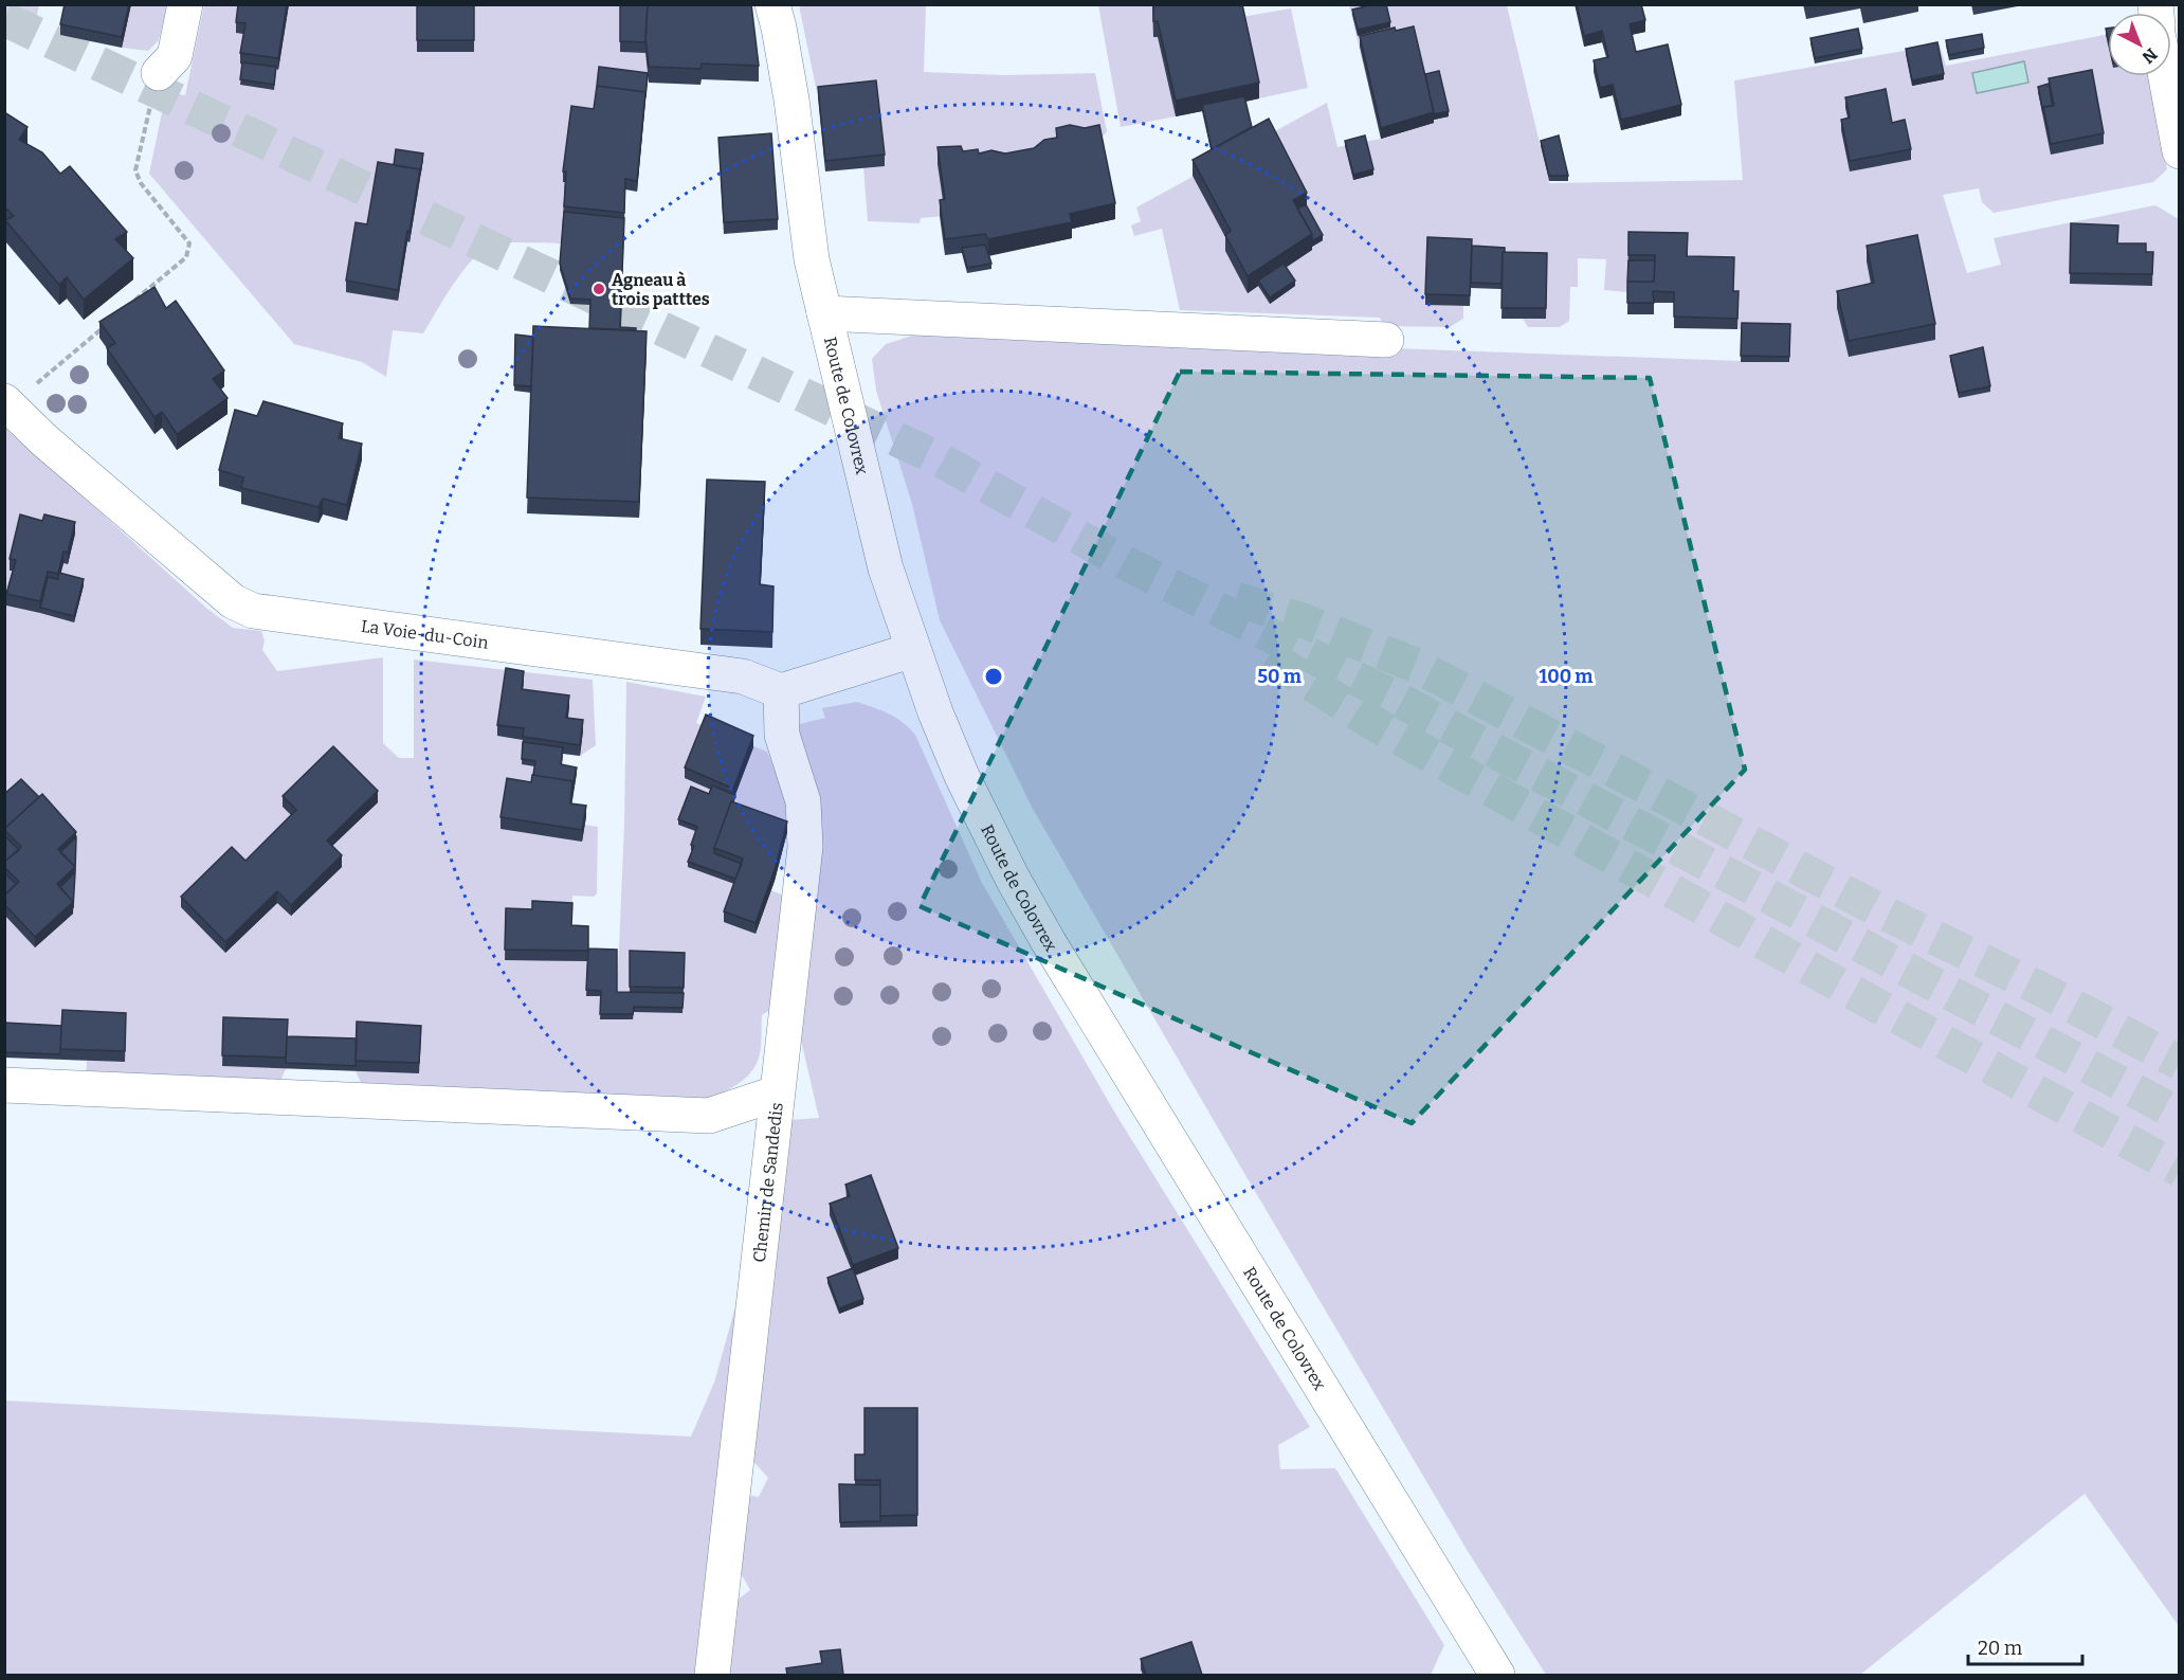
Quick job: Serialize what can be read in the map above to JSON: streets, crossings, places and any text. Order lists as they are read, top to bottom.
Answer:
{
  "streets": {
    "street": ["Route de Colovrex", "La Voie-du-Coin", "Chemin de Sandedis"]
  },
  "crossings": [
    ["La Voie-du-Coin", "Chemin de Sandedis"]
  ],
  "places": ["Agneau à trois patttes"],
  "scale_bar": "20 m",
  "north": "bottom right",
  "rings": ["50 m", "100 m"]
}
